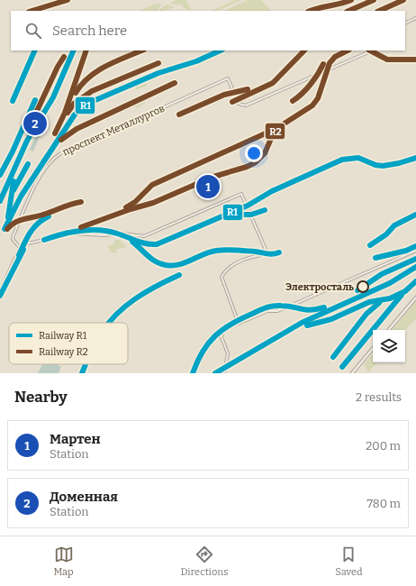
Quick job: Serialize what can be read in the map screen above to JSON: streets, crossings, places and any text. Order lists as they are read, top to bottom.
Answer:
{
  "streets": {
    "street": ["проспект Металлургов"]
  },
  "places": ["Электросталь"],
  "lines": ["rail line R2", "rail line R1"],
  "legend": ["Railway R1", "Railway R2"],
  "page": {
    "search": "Search here",
    "pins": ["2", "1"],
    "heading": ["Nearby", "2 results"],
    "list": [
      {
        "mark": "1",
        "name": "Мартен",
        "note": "Station",
        "value": "200 m"
      },
      {
        "mark": "2",
        "name": "Доменная",
        "note": "Station",
        "value": "780 m"
      }
    ],
    "nav": ["Map", "Directions", "Saved"]
  }
}
